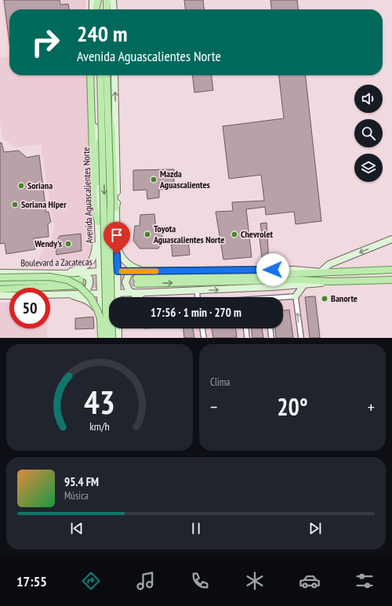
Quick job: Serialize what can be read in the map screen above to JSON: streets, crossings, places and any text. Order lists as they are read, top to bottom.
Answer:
{
  "streets": {
    "main road": ["Avenida Aguascalientes Norte", "Boulevard a Zacatecas"]
  },
  "crossings": [
    ["Avenida Aguascalientes Norte", "Boulevard a Zacatecas"]
  ],
  "places": [
    "Mazda Aguascalientes",
    "Soriana",
    "Soriana Híper",
    "Toyota Aguascalientes Norte",
    "Chevrolet",
    "Wendy's",
    "Banorte"
  ],
  "page": {
    "turn": ["240 m", "Avenida Aguascalientes Norte"],
    "limit": "50",
    "trip": "17:56 · 1 min · 270 m",
    "tile": "Clima",
    "heat": ["−", "20°", "+"],
    "song": ["95.4 FM", "Música"],
    "tabs": "17:55",
    "gauge": ["43", "km/h"]
  }
}
